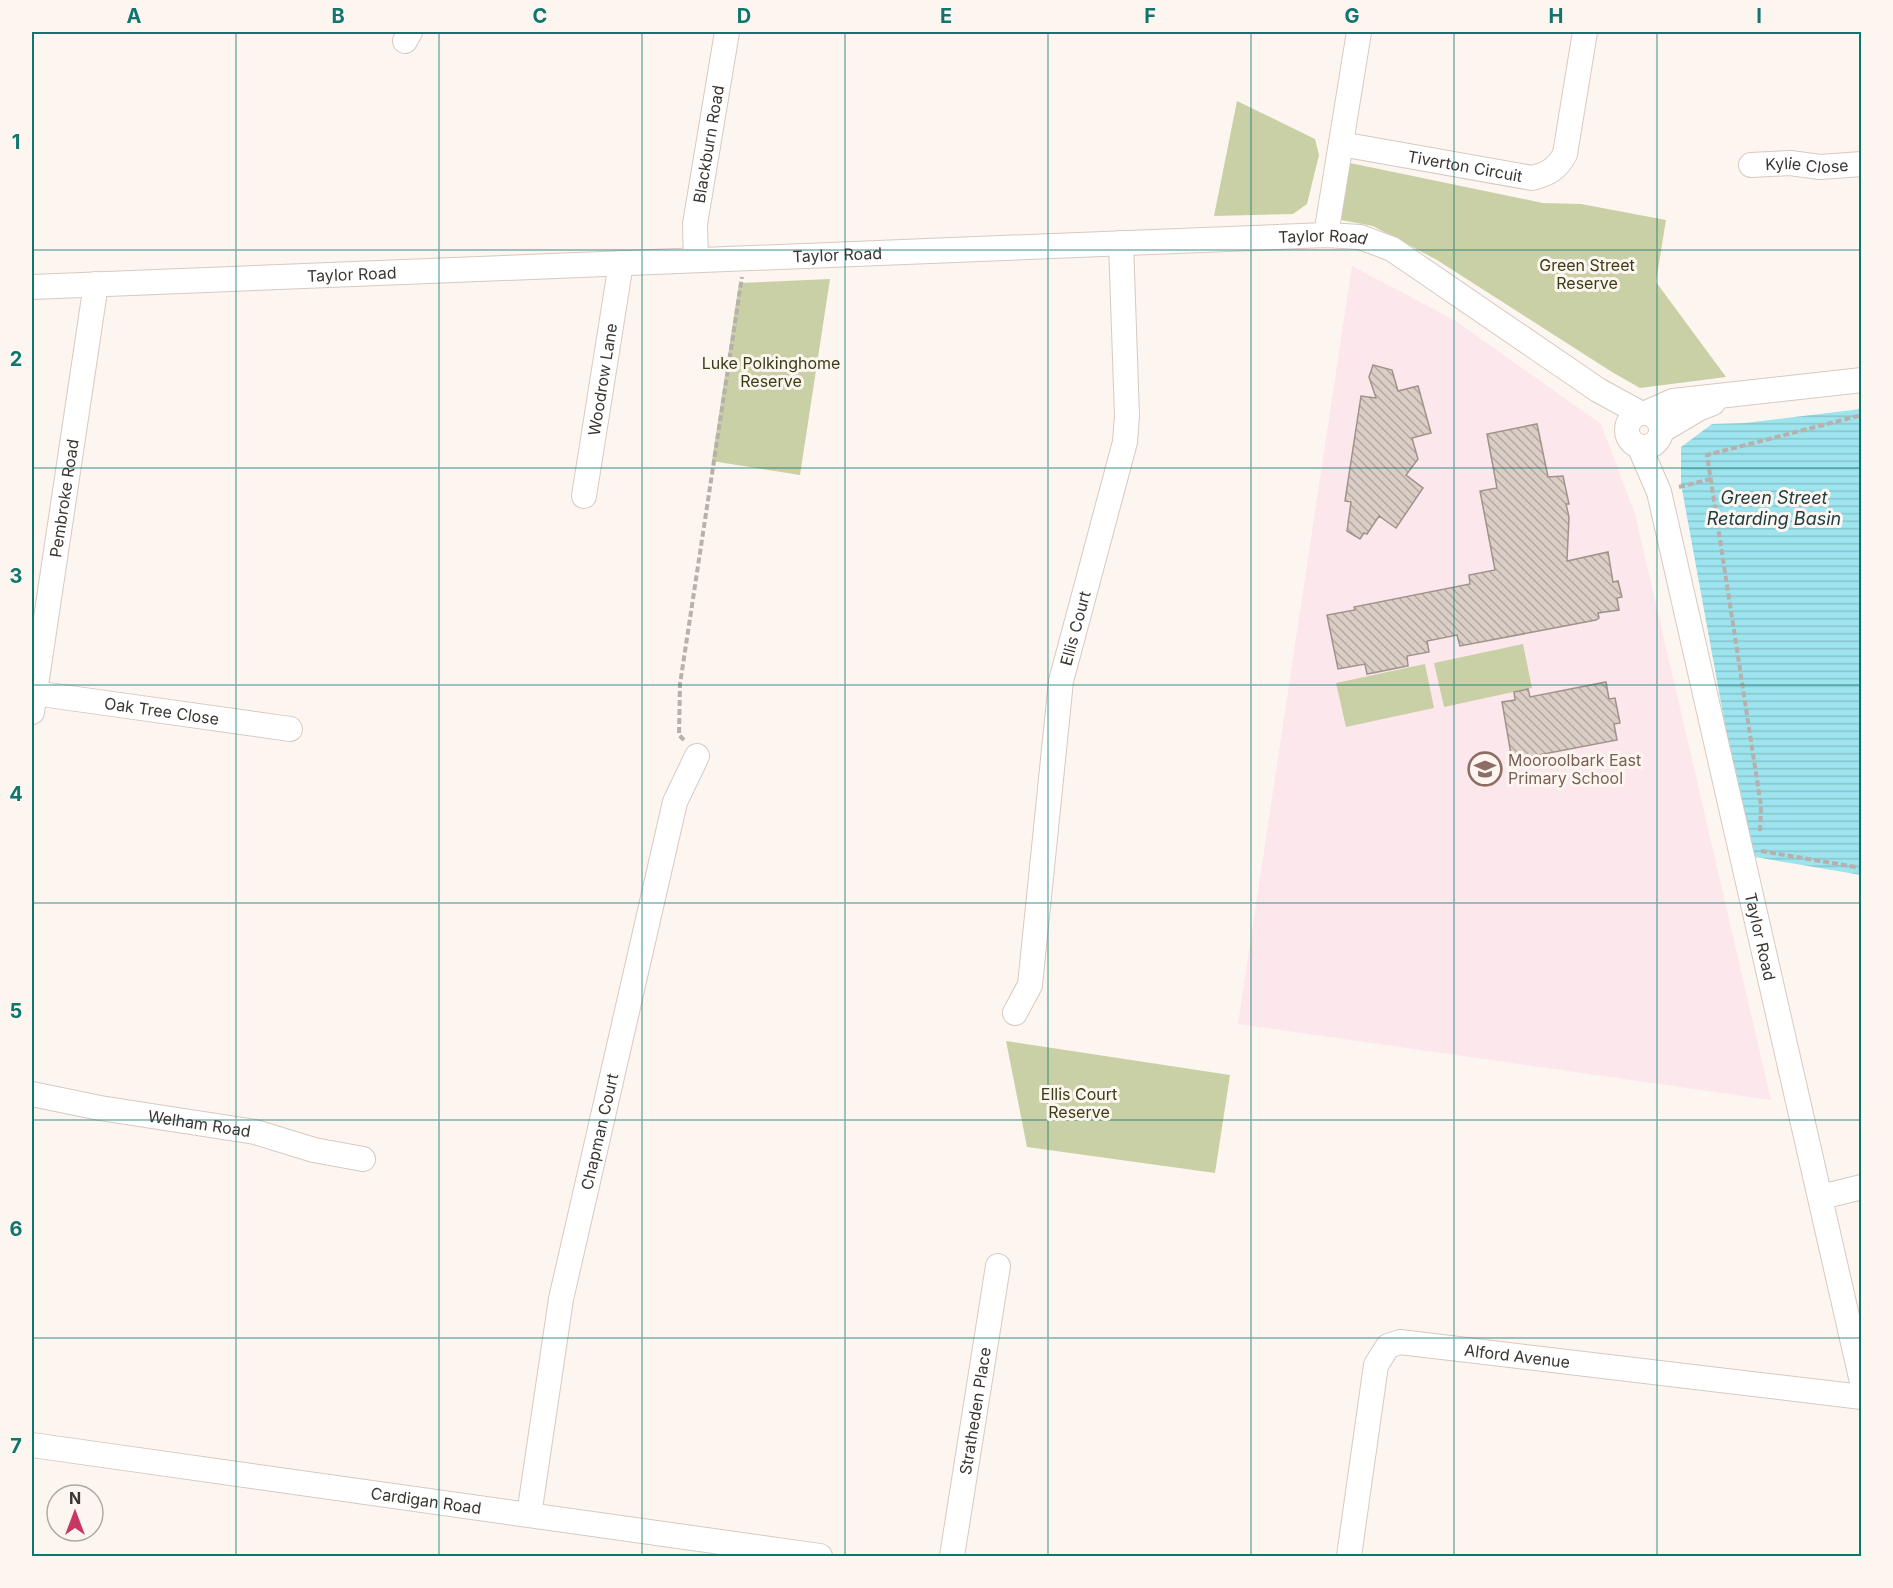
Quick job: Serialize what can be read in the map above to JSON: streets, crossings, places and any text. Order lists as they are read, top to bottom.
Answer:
{
  "streets": {
    "street": [
      "Blackburn Road",
      "Kylie Close",
      "Tiverton Circuit",
      "Taylor Road",
      "Woodrow Lane",
      "Pembroke Road",
      "Ellis Court",
      "Oak Tree Close",
      "Welham Road",
      "Chapman Court",
      "Alford Avenue",
      "Stratheden Place",
      "Cardigan Road"
    ]
  },
  "crossings": [
    ["Blackburn Road", "Taylor Road"],
    ["Taylor Road", "Woodrow Lane"],
    ["Taylor Road", "Pembroke Road"],
    ["Taylor Road", "Ellis Court"],
    ["Pembroke Road", "Oak Tree Close"],
    ["Chapman Court", "Cardigan Road"]
  ],
  "water": ["Green Street Retarding Basin"],
  "parks": ["Green Street Reserve", "Luke Polkinghome Reserve", "Ellis Court Reserve"],
  "places": {
    "school or university": ["Mooroolbark East Primary School"]
  },
  "north": "top",
  "grid": {
    "columns": [
      "A",
      "B",
      "C",
      "D",
      "E",
      "F",
      "G",
      "H",
      "I"
    ],
    "rows": [
      "1",
      "2",
      "3",
      "4",
      "5",
      "6",
      "7"
    ]
  }
}
